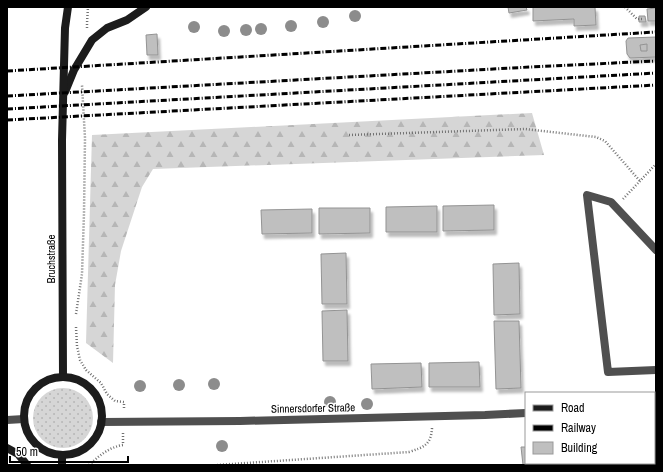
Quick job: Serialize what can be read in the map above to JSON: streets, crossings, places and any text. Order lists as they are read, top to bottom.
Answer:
{
  "streets": {
    "main road": ["Bruchstraße"],
    "street": ["Sinnersdorfer Straße"]
  },
  "crossings": [
    ["Bruchstraße", "Sinnersdorfer Straße"]
  ],
  "legend": ["Road", "Railway", "Building"],
  "scale_bar": "50 m"
}
